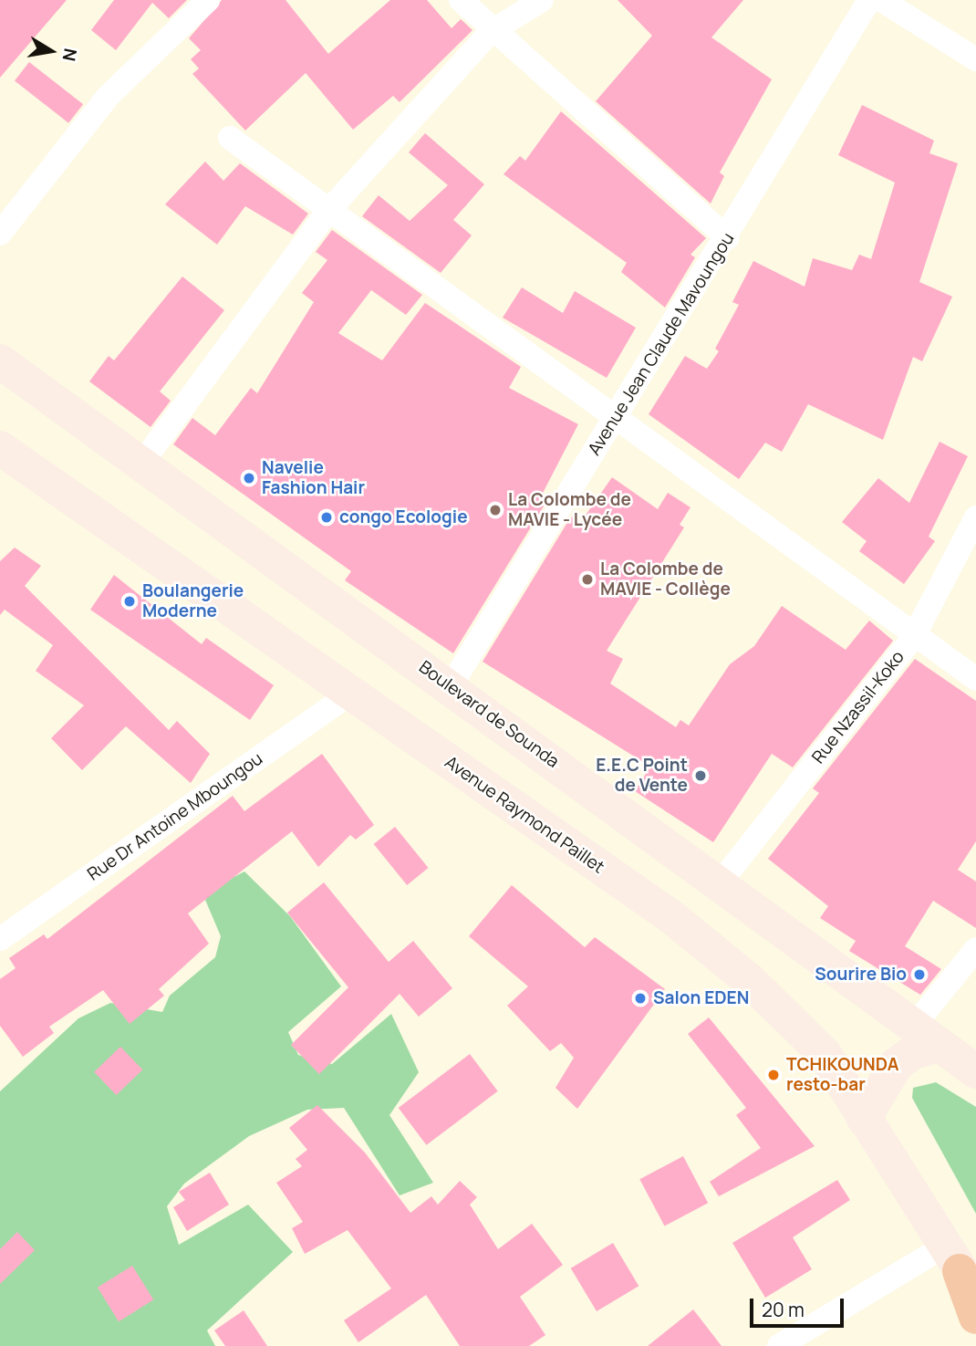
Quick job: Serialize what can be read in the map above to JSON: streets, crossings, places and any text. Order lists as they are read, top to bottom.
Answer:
{
  "streets": {
    "main road": ["Boulevard de Sounda", "Avenue Raymond Paillet"],
    "street": ["Avenue Jean Claude Mavoungou", "Rue Nzassil-Koko", "Rue Dr Antoine Mboungou"]
  },
  "crossings": [
    ["Avenue Jean Claude Mavoungou", "Boulevard de Sounda"],
    ["Rue Nzassil-Koko", "Boulevard de Sounda"],
    ["Avenue Raymond Paillet", "Rue Dr Antoine Mboungou"]
  ],
  "places": [
    "Navelie Fashion Hair",
    "La Colombe de MAVIE - Lycée",
    "congo Ecologie",
    "La Colombe de MAVIE - Collège",
    "Boulangerie Moderne",
    "E.E.C Point de Vente",
    "Sourire Bio",
    "Salon EDEN",
    "TCHIKOUNDA resto-bar"
  ],
  "scale_bar": "20 m",
  "north": "right"
}
